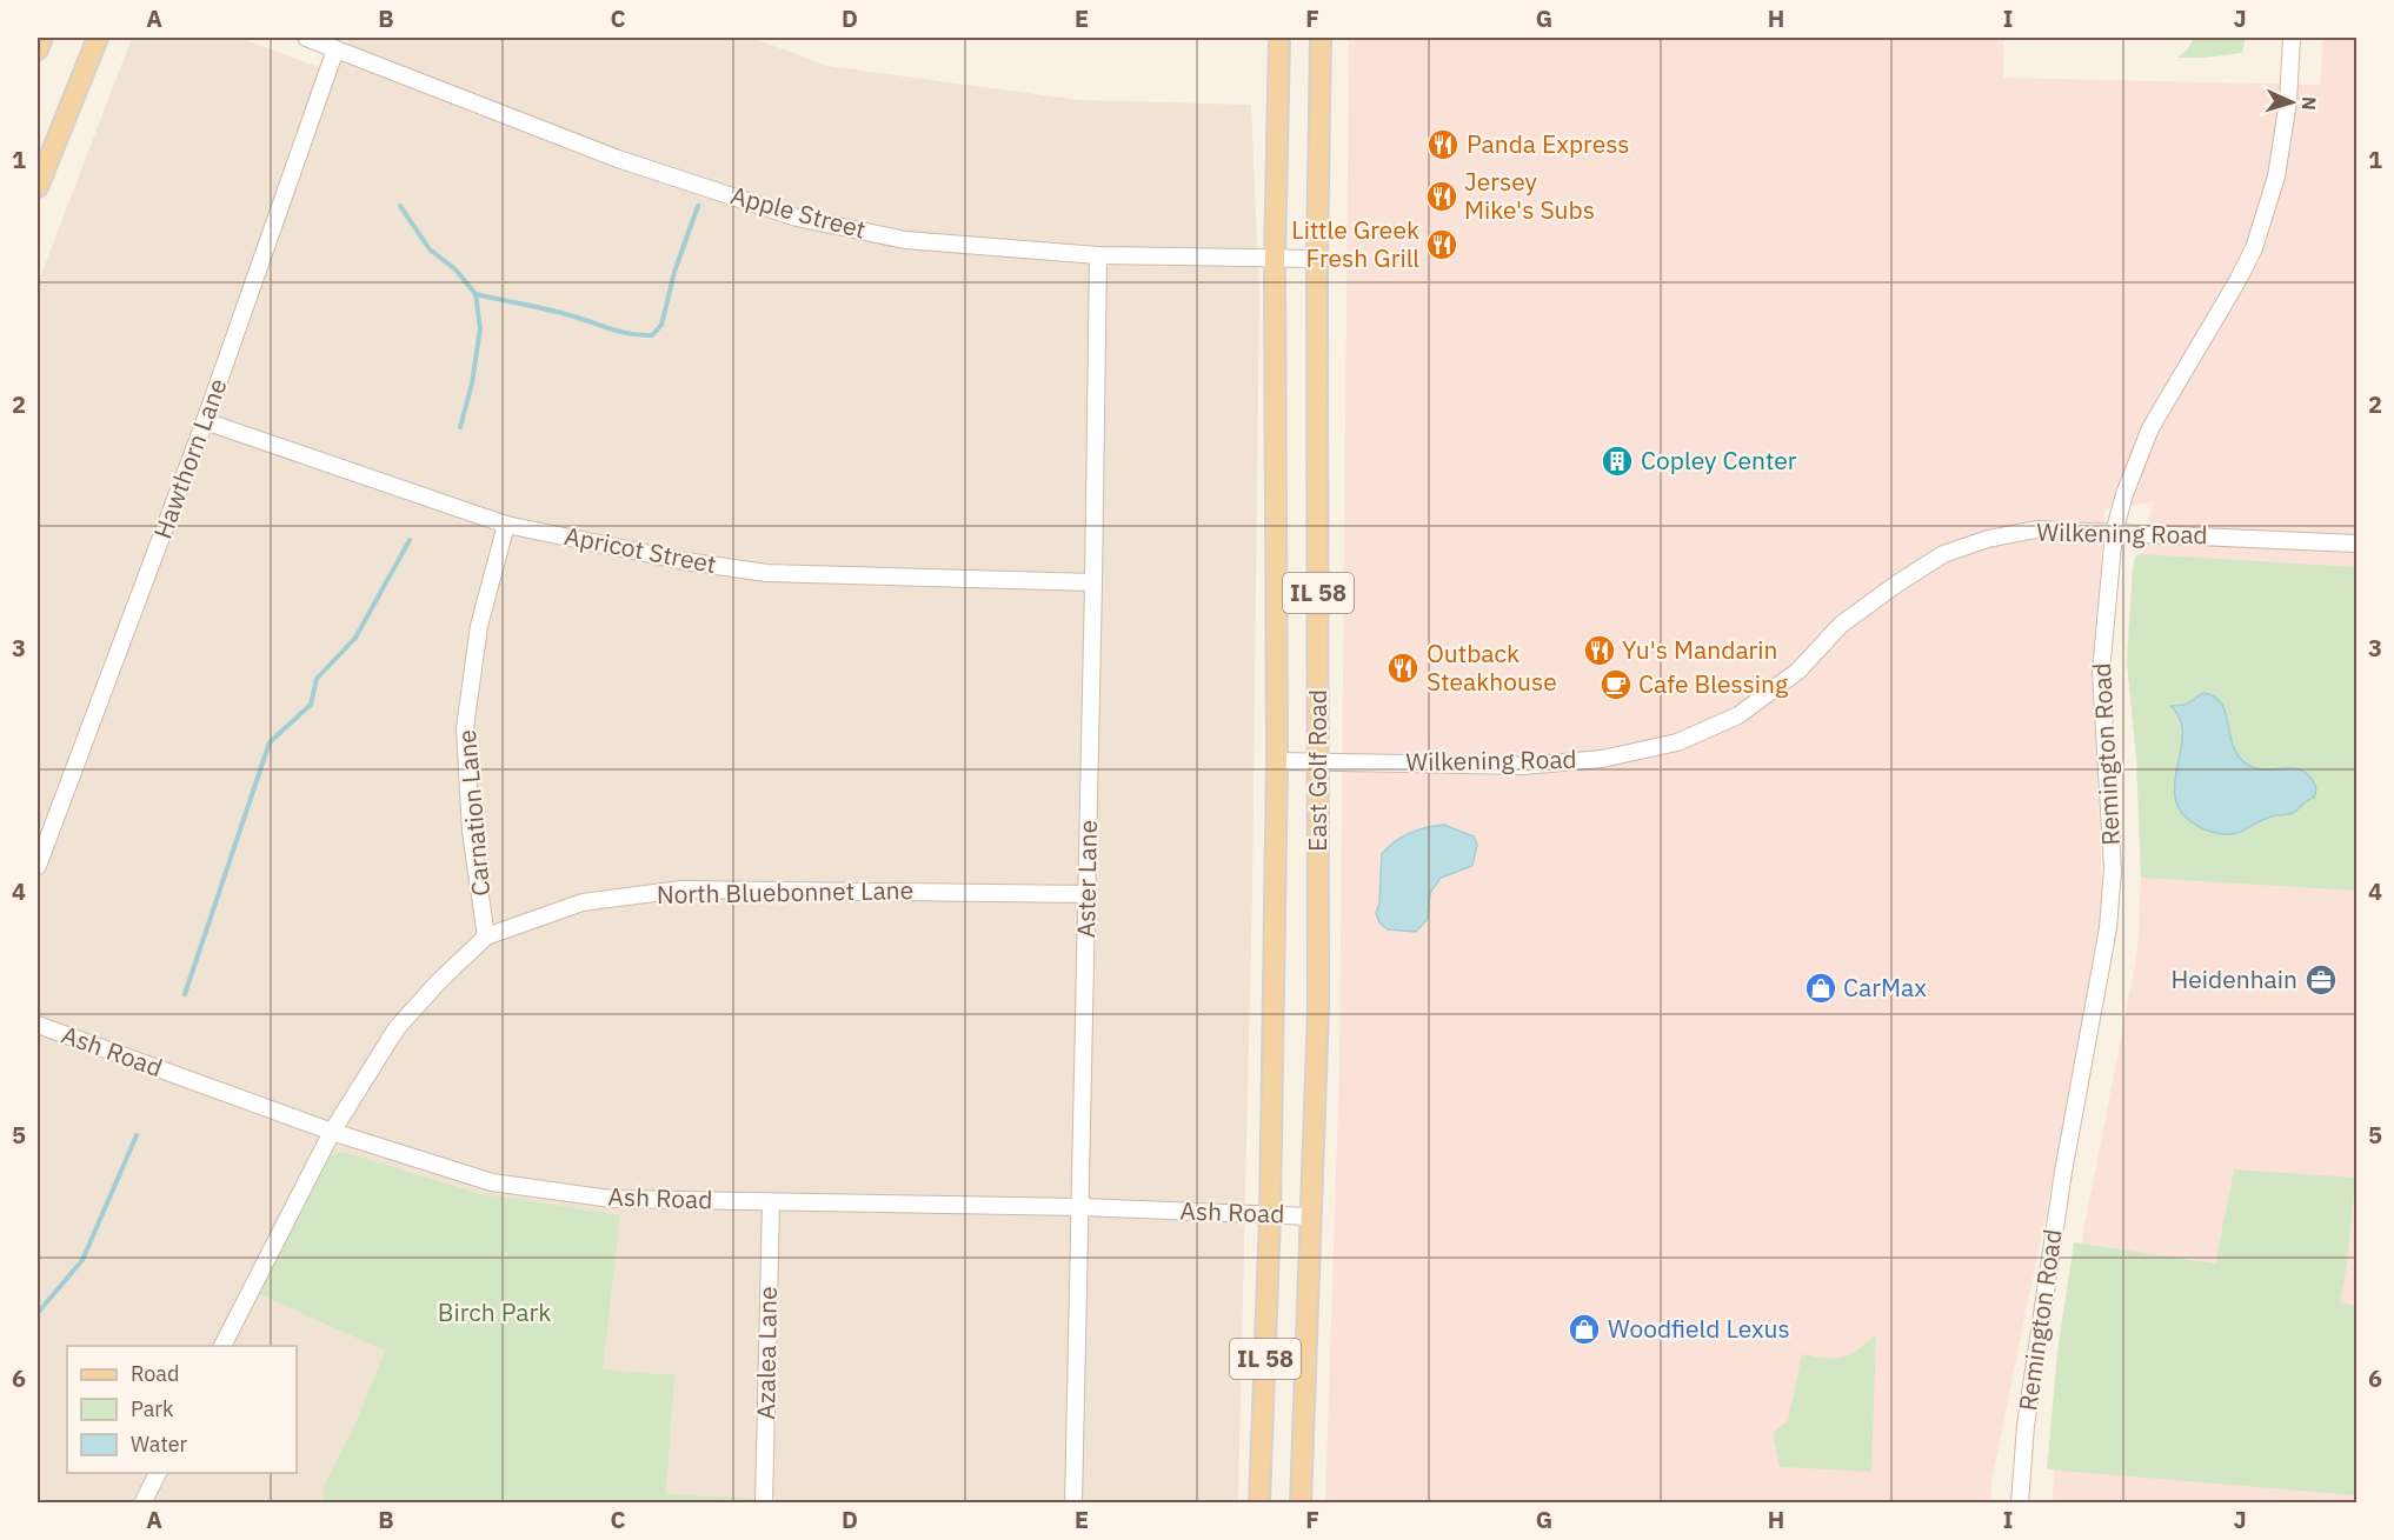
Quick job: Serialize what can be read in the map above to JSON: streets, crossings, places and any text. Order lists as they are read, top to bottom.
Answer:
{
  "streets": {
    "main road": ["IL 58", "East Golf Road"],
    "street": [
      "Apple Street",
      "Hawthorn Lane",
      "Wilkening Road",
      "Apricot Street",
      "Remington Road",
      "Carnation Lane",
      "Aster Lane",
      "North Bluebonnet Lane",
      "Ash Road",
      "Azalea Lane"
    ]
  },
  "crossings": [
    ["Apple Street", "Hawthorn Lane"],
    ["Apple Street", "East Golf Road"],
    ["Apple Street", "Aster Lane"],
    ["Hawthorn Lane", "Apricot Street"],
    ["Wilkening Road", "Remington Road"],
    ["Wilkening Road", "East Golf Road"],
    ["Apricot Street", "Carnation Lane"],
    ["Apricot Street", "Aster Lane"],
    ["East Golf Road", "Ash Road"],
    ["Carnation Lane", "North Bluebonnet Lane"],
    ["Aster Lane", "North Bluebonnet Lane"],
    ["Aster Lane", "Ash Road"],
    ["North Bluebonnet Lane", "Ash Road"],
    ["Ash Road", "Azalea Lane"]
  ],
  "parks": ["Birch Park"],
  "places": {
    "restaurant": [
      "Panda Express",
      "Jersey Mike's Subs",
      "Little Greek Fresh Grill",
      "Yu's Mandarin",
      "Outback Steakhouse"
    ],
    "building": ["Copley Center"],
    "cafe": ["Cafe Blessing"],
    "office": ["Heidenhain"],
    "shop": ["CarMax", "Woodfield Lexus"]
  },
  "legend": ["Road", "Park", "Water"],
  "north": "right",
  "grid": {
    "columns": [
      "A",
      "B",
      "C",
      "D",
      "E",
      "F",
      "G",
      "H",
      "I",
      "J"
    ],
    "rows": [
      "1",
      "2",
      "3",
      "4",
      "5",
      "6"
    ]
  }
}
